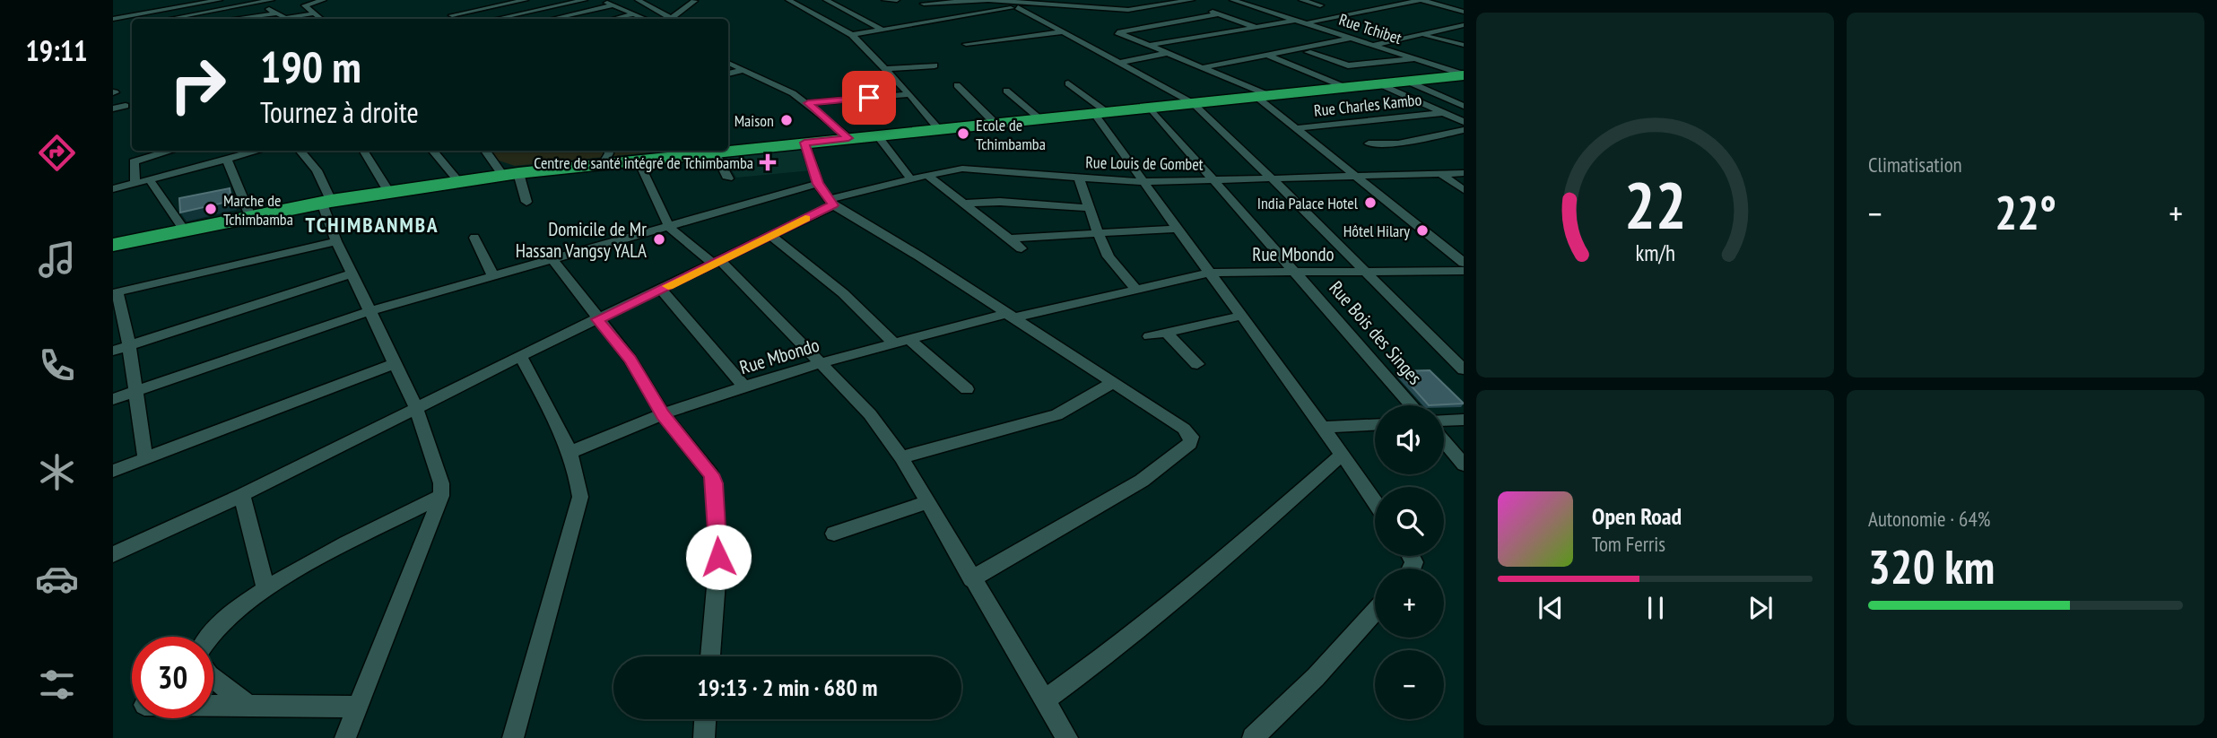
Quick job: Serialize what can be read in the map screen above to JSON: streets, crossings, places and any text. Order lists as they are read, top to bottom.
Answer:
{
  "streets": {
    "street": [
      "Rue Tchibet",
      "Rue Charles Kambo",
      "Rue Louis de Gombet",
      "Rue Mbondo",
      "Rue Bois des Singes"
    ]
  },
  "crossings": [
    ["Rue Louis de Gombet", "Rue Bois des Singes"],
    ["Rue Mbondo", "Rue Bois des Singes"]
  ],
  "districts": ["TCHIMBANMBA"],
  "places": {
    "other": [
      "Maison",
      "Ecole de Tchimbamba",
      "India Palace Hotel",
      "Marche de Tchimbamba",
      "Hôtel Hilary",
      "Domicile de Mr Hassan Vangsy YALA"
    ],
    "health": ["Centre de santé intégré de Tchimbamba"]
  },
  "page": {
    "tabs": "19:11",
    "tile": [
      "Climatisation",
      ["Autonomie · 64%", "320 km"]
    ],
    "turn": ["190 m", "Tournez à droite"],
    "heat": ["−", "22°", "+"],
    "map_buttons": ["+", "−"],
    "song": ["Open Road", "Tom Ferris"],
    "limit": "30",
    "trip": "19:13 · 2 min · 680 m",
    "gauge": ["22", "km/h"]
  }
}
